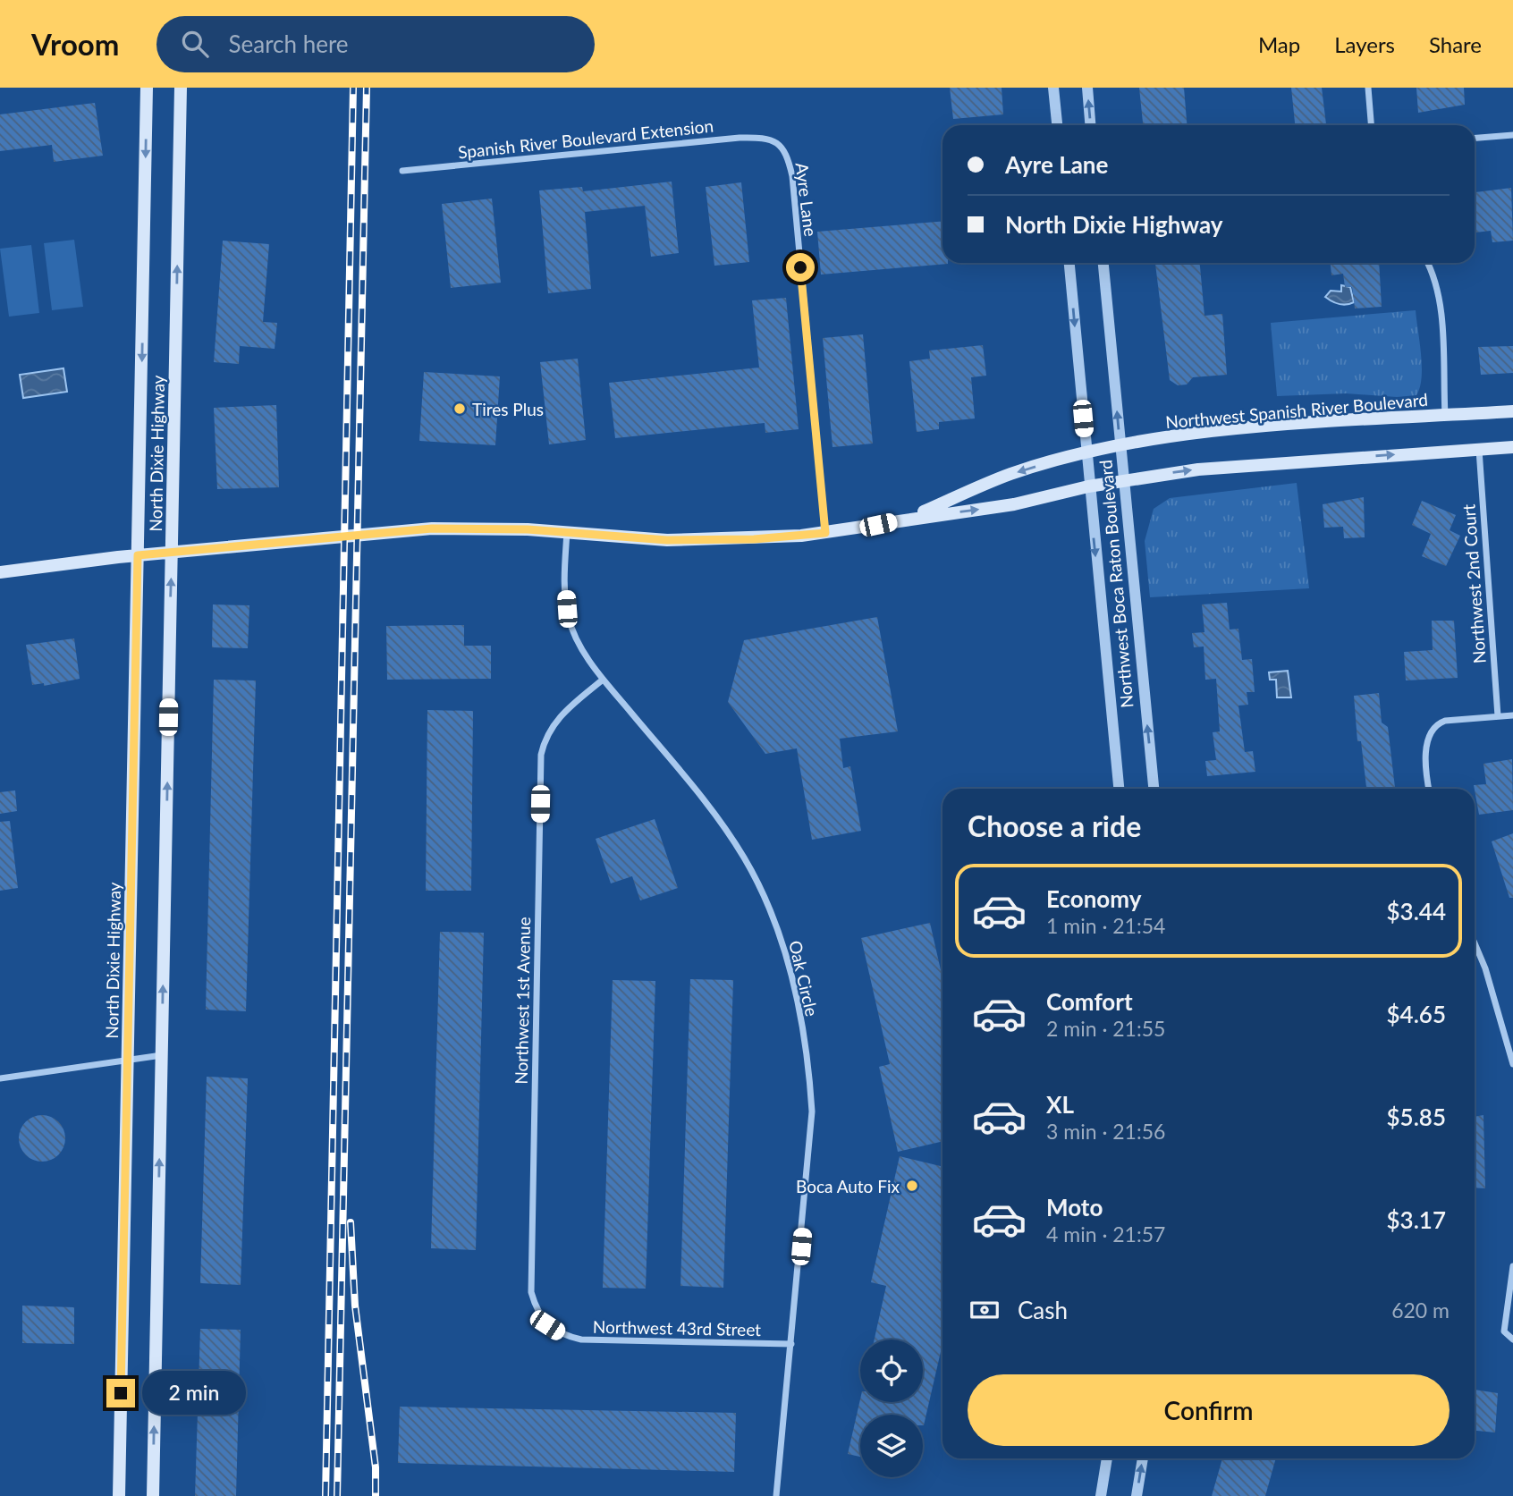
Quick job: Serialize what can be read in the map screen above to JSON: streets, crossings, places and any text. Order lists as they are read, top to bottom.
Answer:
{
  "streets": {
    "main road": ["Northwest Spanish River Boulevard", "North Dixie Highway"],
    "street": [
      "Spanish River Boulevard Extension",
      "Ayre Lane",
      "Northwest Boca Raton Boulevard",
      "Northwest 2nd Court",
      "Oak Circle",
      "Northwest 1st Avenue",
      "Northwest 43rd Street"
    ]
  },
  "crossings": [
    ["Spanish River Boulevard Extension", "Ayre Lane"],
    ["Ayre Lane", "Northwest Spanish River Boulevard"],
    ["Northwest Spanish River Boulevard", "North Dixie Highway"],
    ["Northwest Spanish River Boulevard", "Northwest Boca Raton Boulevard"],
    ["Northwest Spanish River Boulevard", "Northwest 2nd Court"],
    ["Northwest Spanish River Boulevard", "Oak Circle"],
    ["Oak Circle", "Northwest 1st Avenue"],
    ["Oak Circle", "Northwest 43rd Street"],
    ["Northwest 1st Avenue", "Northwest 43rd Street"]
  ],
  "places": ["Tires Plus", "Boca Auto Fix"],
  "page": {
    "header": "Vroom",
    "search": "Search here",
    "nav": ["Map", "Layers", "Share"],
    "banner": ["Ayre Lane", "North Dixie Highway"],
    "heading": "Choose a ride",
    "list": [
      {
        "name": "Economy",
        "note": "1 min · 21:54",
        "value": "$3.44"
      },
      {
        "name": "Comfort",
        "note": "2 min · 21:55",
        "value": "$4.65"
      },
      {
        "name": "XL",
        "note": "3 min · 21:56",
        "value": "$5.85"
      },
      {
        "name": "Moto",
        "note": "4 min · 21:57",
        "value": "$3.17"
      }
    ],
    "pay": ["Cash", "620 m"],
    "buttons": "Confirm",
    "bubble": "2 min"
  }
}
